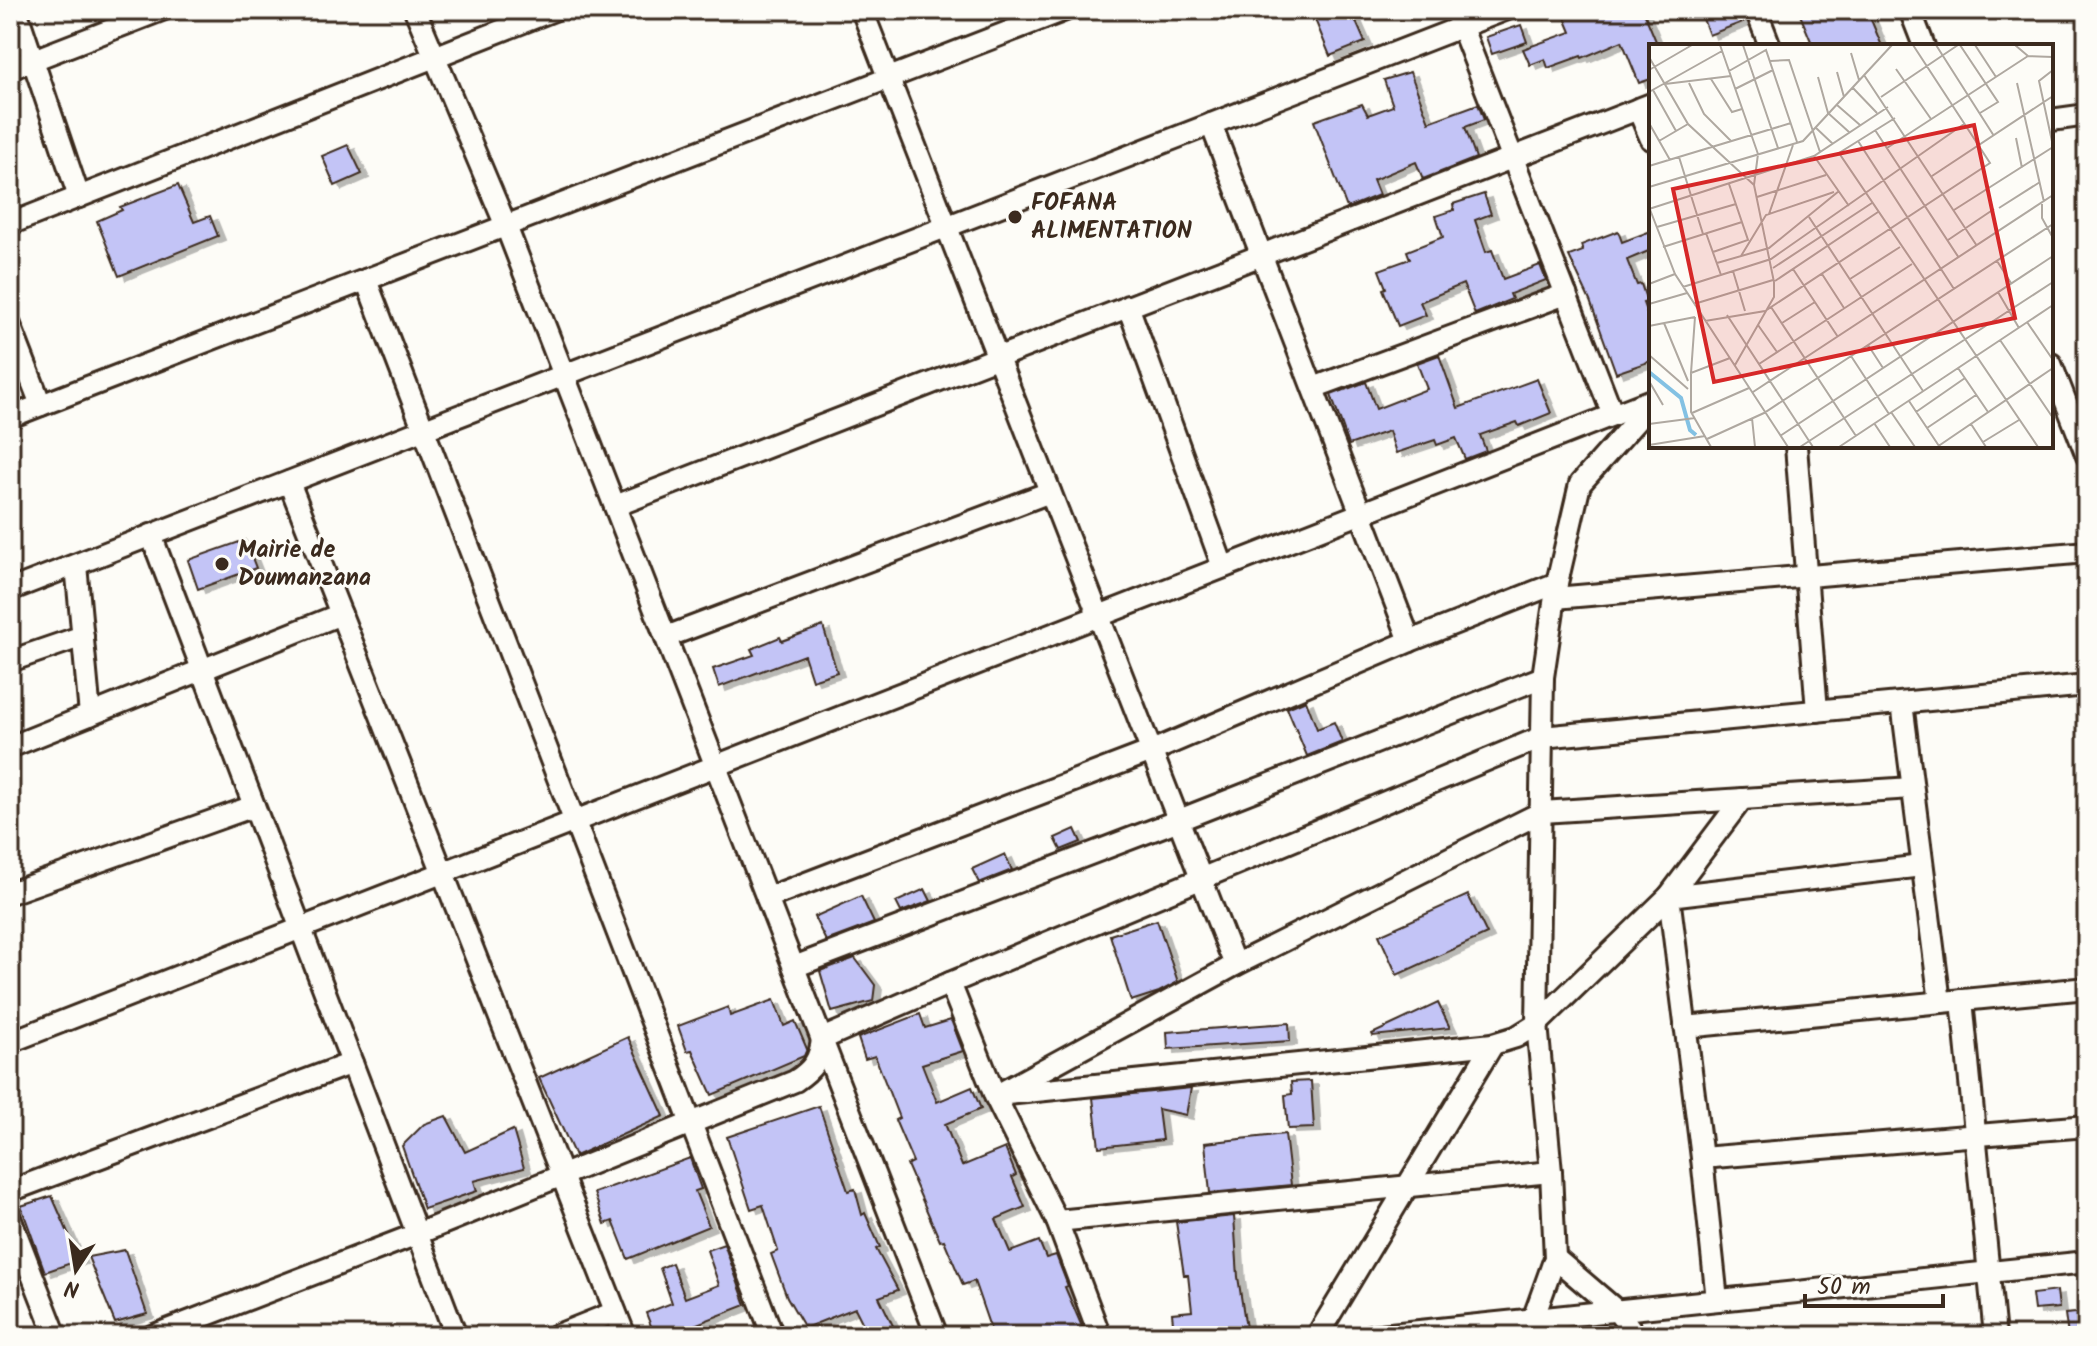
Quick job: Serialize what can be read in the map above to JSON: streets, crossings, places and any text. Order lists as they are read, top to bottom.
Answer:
{
  "places": ["FOFANA ALIMENTATION", "Mairie de Doumanzana"],
  "scale_bar": "50 m",
  "north": "bottom"
}
